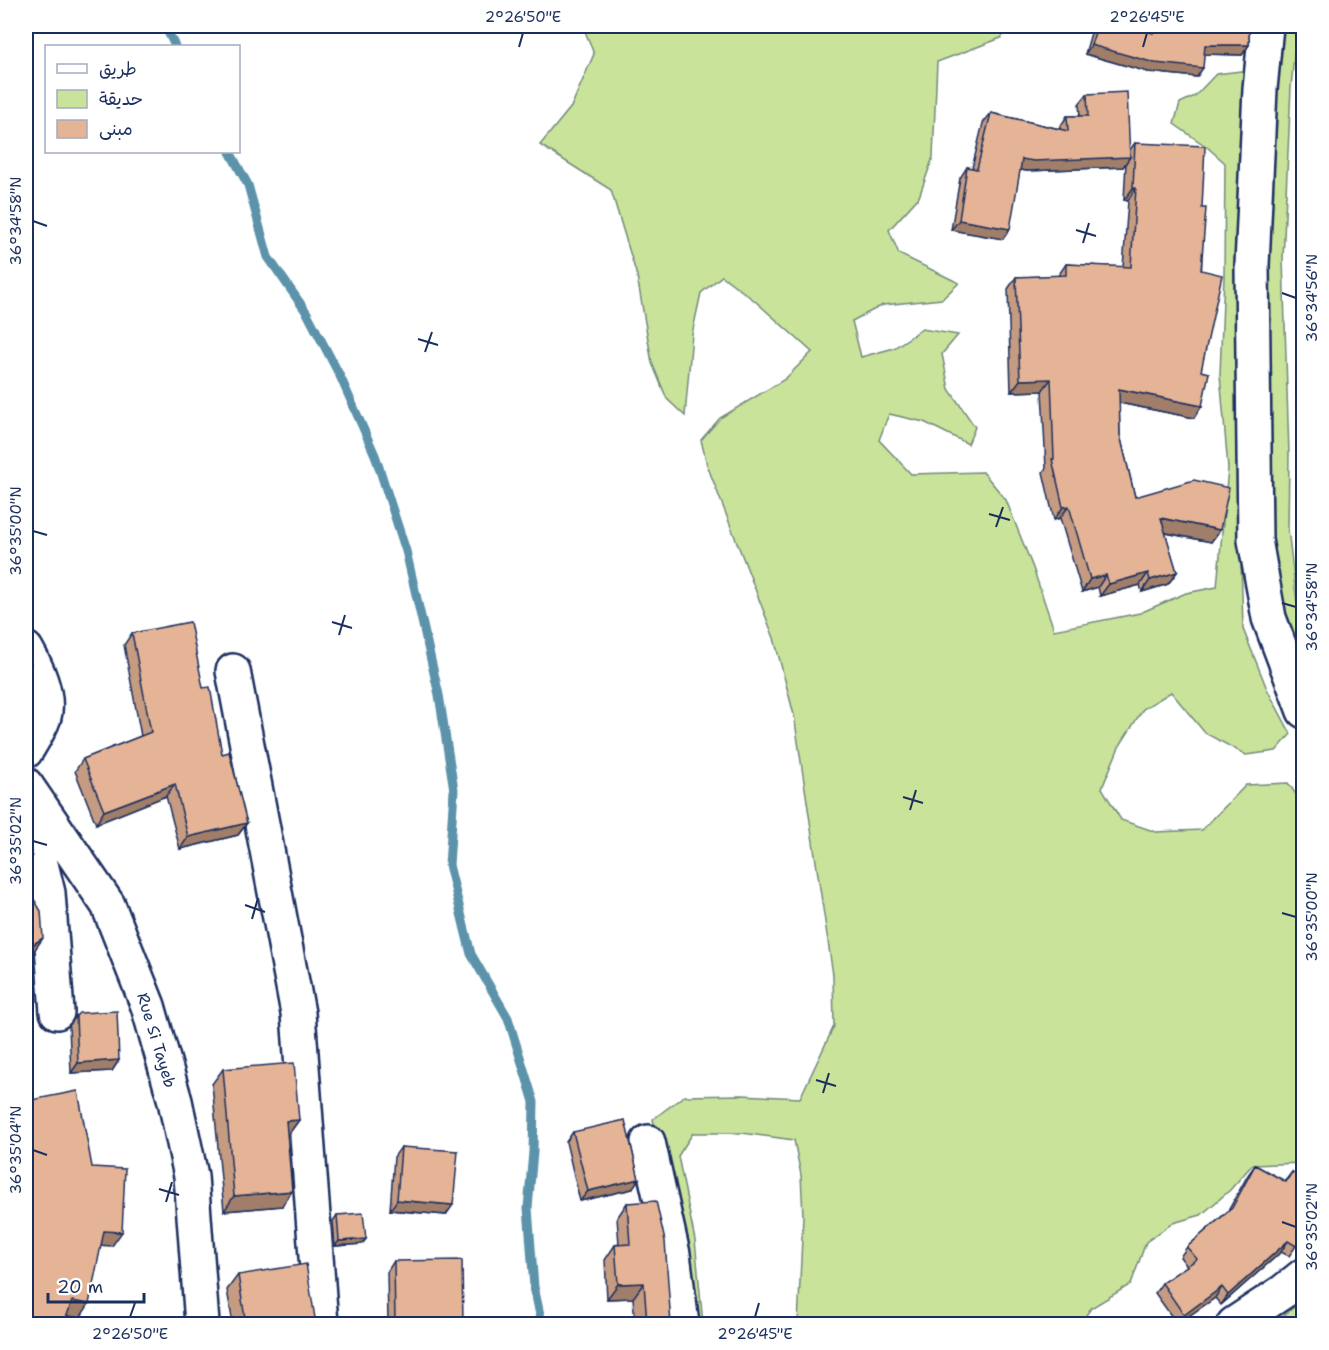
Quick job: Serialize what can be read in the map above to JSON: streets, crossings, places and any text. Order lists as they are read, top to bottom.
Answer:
{
  "streets": {
    "street": ["Rue Si Tayeb"]
  },
  "legend": ["طريق", "حديقة", "مبنى"],
  "scale_bar": "20 m",
  "coordinates": [
    "2°26'50\"E",
    "2°26'45\"E",
    "36°34'58\"N",
    "36°34'56\"N",
    "36°35'00\"N",
    "36°35'02\"N",
    "36°35'04\"N"
  ]
}
